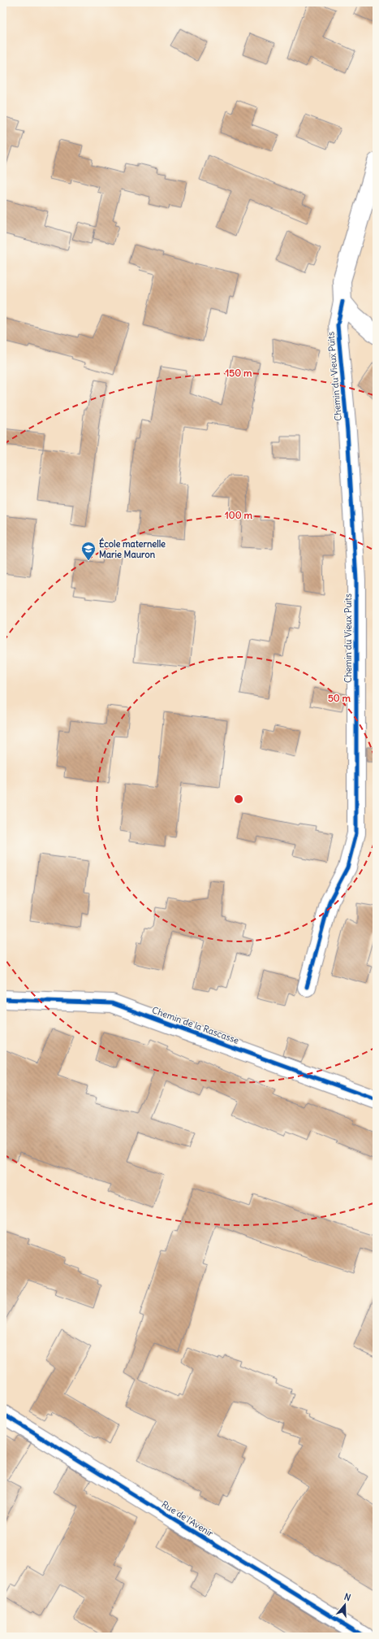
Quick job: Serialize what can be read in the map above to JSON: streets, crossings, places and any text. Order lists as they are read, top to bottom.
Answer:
{
  "streets": {
    "street": ["Chemin du Vieux Puits", "Chemin de la Rascasse", "Rue de l'Avenir"]
  },
  "places": {
    "school or university": ["École maternelle Marie Mauron"]
  },
  "north": "top",
  "rings": ["150 m", "100 m", "50 m"]
}
